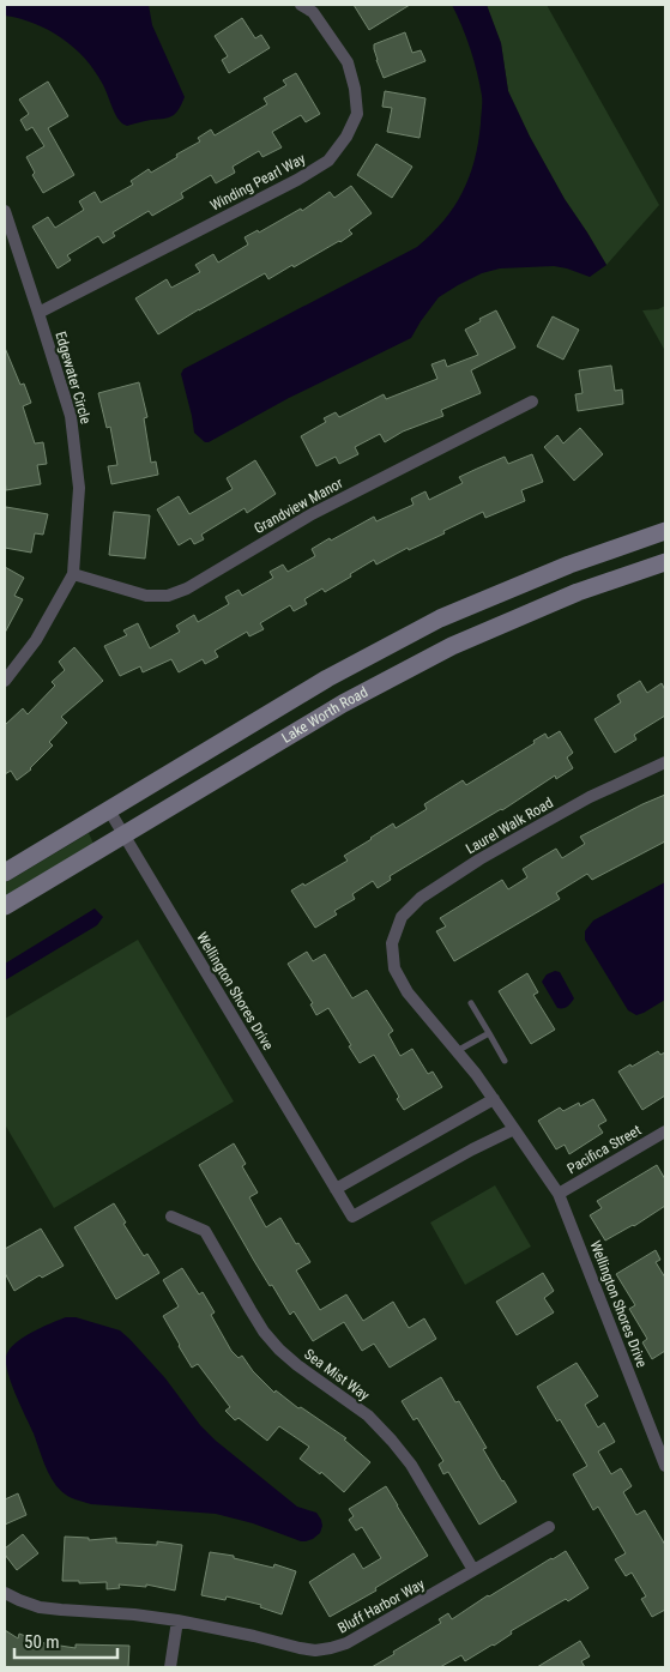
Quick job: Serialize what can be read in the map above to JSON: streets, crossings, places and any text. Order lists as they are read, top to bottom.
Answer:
{
  "streets": {
    "street": [
      "Winding Pearl Way",
      "Edgewater Circle",
      "Grandview Manor",
      "Lake Worth Road",
      "Laurel Walk Road",
      "Wellington Shores Drive",
      "Pacifica Street",
      "Sea Mist Way",
      "Bluff Harbor Way"
    ]
  },
  "crossings": [
    ["Winding Pearl Way", "Edgewater Circle"],
    ["Edgewater Circle", "Grandview Manor"],
    ["Lake Worth Road", "Wellington Shores Drive"],
    ["Laurel Walk Road", "Wellington Shores Drive"],
    ["Wellington Shores Drive", "Pacifica Street"],
    ["Sea Mist Way", "Bluff Harbor Way"]
  ],
  "scale_bar": "50 m"
}
